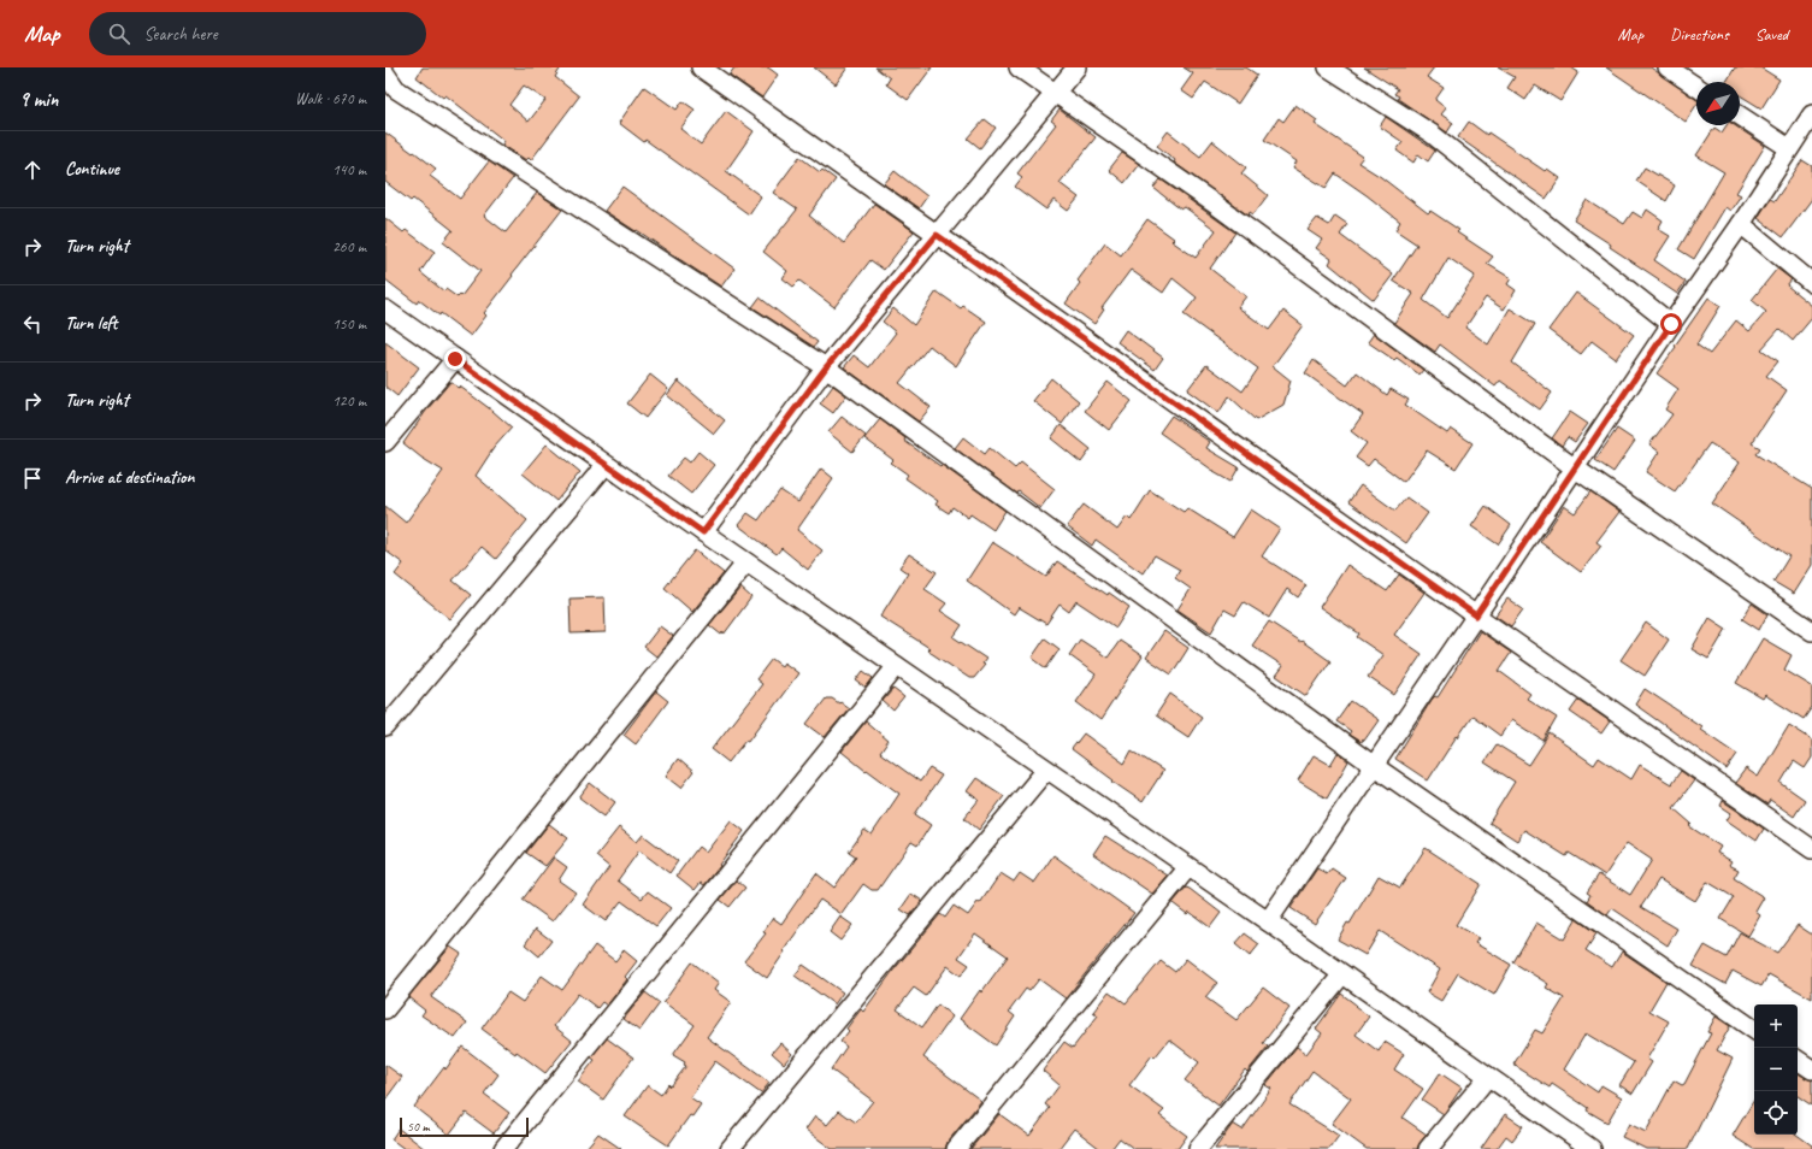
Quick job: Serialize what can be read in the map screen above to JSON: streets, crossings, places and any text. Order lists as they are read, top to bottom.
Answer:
{
  "scale_bar": "50 m",
  "north": "bottom left",
  "page": {
    "header": "Map",
    "search": "Search here",
    "nav": ["Map", "Directions", "Saved"],
    "heading": ["9 min", "Walk · 670 m"],
    "list": [
      ["Continue", "140 m"],
      ["Turn right", "260 m"],
      ["Turn left", "150 m"],
      ["Turn right", "120 m"],
      "Arrive at destination"
    ],
    "map_buttons": ["+", "−"],
    "scale": "50 m"
  }
}
